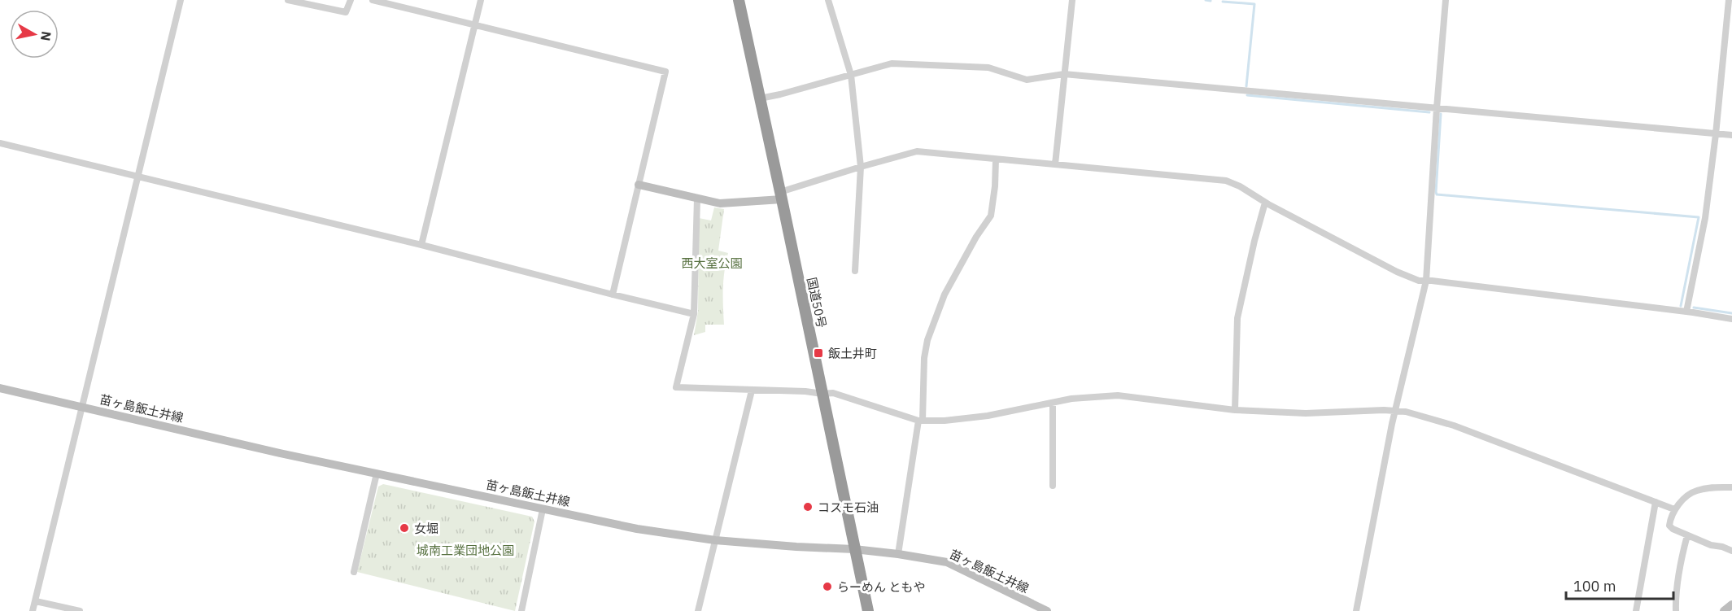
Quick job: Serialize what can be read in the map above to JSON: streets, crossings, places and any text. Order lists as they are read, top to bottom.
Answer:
{
  "streets": {
    "highway": ["国道50号"],
    "main road": ["苗ヶ島飯土井線"]
  },
  "crossings": [
    ["国道50号", "苗ヶ島飯土井線"]
  ],
  "parks": ["西大室公園", "城南工業団地公園"],
  "places": {
    "transit": ["飯土井町"],
    "other": ["コスモ石油", "女堀", "らーめん ともや"]
  },
  "scale_bar": "100 m",
  "north": "right"
}
